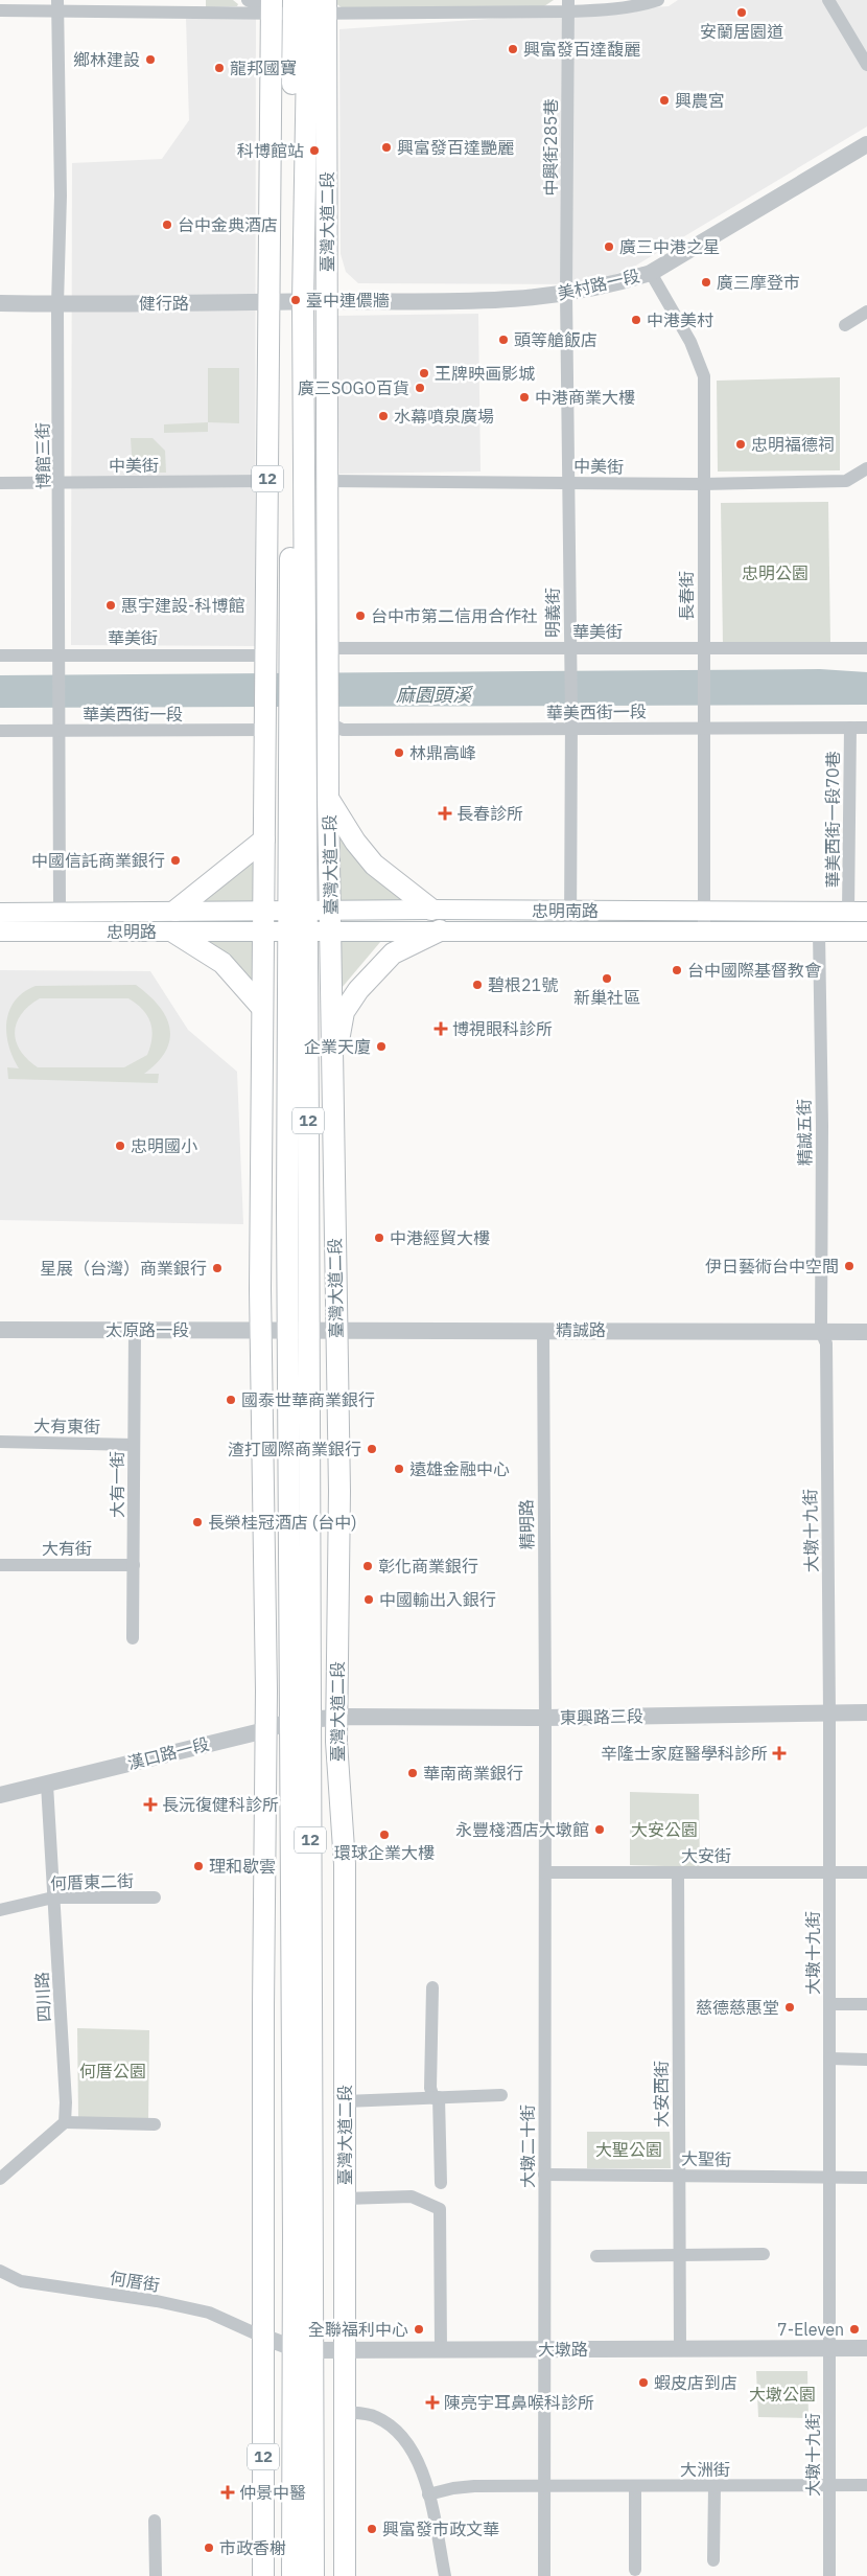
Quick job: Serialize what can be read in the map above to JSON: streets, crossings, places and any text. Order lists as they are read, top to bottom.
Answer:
{
  "streets": {
    "main road": [
      "臺灣大道二段",
      "12",
      "忠明南路",
      "忠明路"
    ],
    "street": [
      "中興街285巷",
      "美村路一段",
      "健行路",
      "博館三街",
      "中美街",
      "長春街",
      "明義街",
      "華美街",
      "華美西街一段",
      "華美西街一段70巷",
      "精誠五街",
      "太原路一段",
      "精誠路",
      "大有東街",
      "大有一街",
      "精明路",
      "大墩十九街",
      "大有街",
      "東興路三段",
      "漢口路一段",
      "大安街",
      "何厝東二街",
      "四川路",
      "大安西街",
      "大墩二十街",
      "大聖街",
      "何厝街",
      "大墩路",
      "大洲街"
    ]
  },
  "crossings": [
    ["中興街285巷", "美村路一段"],
    ["中興街285巷", "明義街"],
    ["臺灣大道二段", "美村路一段"],
    ["臺灣大道二段", "健行路"],
    ["臺灣大道二段", "中美街"],
    ["臺灣大道二段", "華美街"],
    ["臺灣大道二段", "華美西街一段"],
    ["臺灣大道二段", "忠明南路"],
    ["臺灣大道二段", "太原路一段"],
    ["臺灣大道二段", "精誠路"],
    ["臺灣大道二段", "東興路三段"],
    ["臺灣大道二段", "漢口路一段"],
    ["臺灣大道二段", "大墩路"],
    ["美村路一段", "健行路"],
    ["美村路一段", "長春街"],
    ["美村路一段", "明義街"],
    ["健行路", "博館三街"],
    ["健行路", "12"],
    ["博館三街", "中美街"],
    ["博館三街", "華美街"],
    ["博館三街", "華美西街一段"],
    ["博館三街", "忠明路"],
    ["中美街", "12"],
    ["中美街", "長春街"],
    ["中美街", "明義街"],
    ["12", "華美街"],
    ["12", "華美西街一段"],
    ["12", "忠明南路"],
    ["12", "忠明路"],
    ["12", "太原路一段"],
    ["12", "漢口路一段"],
    ["12", "何厝街"],
    ["12", "大墩路"],
    ["長春街", "華美街"],
    ["長春街", "華美西街一段"],
    ["長春街", "忠明南路"],
    ["明義街", "華美街"],
    ["明義街", "華美西街一段"],
    ["明義街", "忠明南路"],
    ["華美西街一段", "華美西街一段70巷"],
    ["華美西街一段70巷", "忠明南路"],
    ["忠明南路", "忠明路"],
    ["忠明南路", "精誠五街"],
    ["精誠五街", "精誠路"],
    ["精誠五街", "大墩十九街"],
    ["太原路一段", "精誠路"],
    ["太原路一段", "大有一街"],
    ["精誠路", "精明路"],
    ["精誠路", "大墩十九街"],
    ["大有東街", "大有一街"],
    ["大有一街", "大有街"],
    ["精明路", "東興路三段"],
    ["精明路", "大墩二十街"],
    ["大墩十九街", "東興路三段"],
    ["大墩十九街", "大安街"],
    ["大墩十九街", "大聖街"],
    ["大墩十九街", "大墩路"],
    ["大墩十九街", "大洲街"],
    ["東興路三段", "漢口路一段"],
    ["東興路三段", "大墩二十街"],
    ["漢口路一段", "四川路"],
    ["大安街", "大安西街"],
    ["大安街", "大墩二十街"],
    ["何厝東二街", "四川路"],
    ["大安西街", "大聖街"],
    ["大安西街", "大墩路"],
    ["大墩二十街", "大聖街"],
    ["大墩二十街", "大墩路"],
    ["大墩二十街", "大洲街"],
    ["何厝街", "大墩路"]
  ],
  "water": ["麻園頭溪"],
  "parks": [
    "忠明公園",
    "大安公園",
    "何厝公園",
    "大聖公園",
    "大墩公園"
  ],
  "places": {
    "other": [
      "安蘭居園道",
      "興富發百達馥麗",
      "鄉林建設",
      "龍邦國寶",
      "興農宮",
      "興富發百達艷麗",
      "科博館站",
      "台中金典酒店",
      "廣三中港之星",
      "廣三摩登市",
      "臺中連儂牆",
      "中港美村",
      "頭等艙飯店",
      "王牌映画影城",
      "廣三SOGO百貨",
      "中港商業大樓",
      "水幕噴泉廣場",
      "忠明福德祠",
      "惠宇建設-科博館",
      "台中市第二信用合作社",
      "林鼎高峰",
      "中國信託商業銀行",
      "台中國際基督教會",
      "新巢社區",
      "碧根21號",
      "企業天廈",
      "忠明國小",
      "中港經貿大樓",
      "伊日藝術台中空間",
      "星展（台灣）商業銀行",
      "國泰世華商業銀行",
      "渣打國際商業銀行",
      "遠雄金融中心",
      "長榮桂冠酒店 (台中)",
      "彰化商業銀行",
      "中國輸出入銀行",
      "華南商業銀行",
      "永豐棧酒店大墩館",
      "環球企業大樓",
      "理和歇雲",
      "慈德慈惠堂",
      "全聯福利中心",
      "7-Eleven",
      "蝦皮店到店",
      "興富發市政文華",
      "市政香榭"
    ],
    "health": [
      "長春診所",
      "博視眼科診所",
      "辛隆士家庭醫學科診所",
      "長沅復健科診所",
      "陳亮宇耳鼻喉科診所",
      "仲景中醫"
    ]
  }
}
